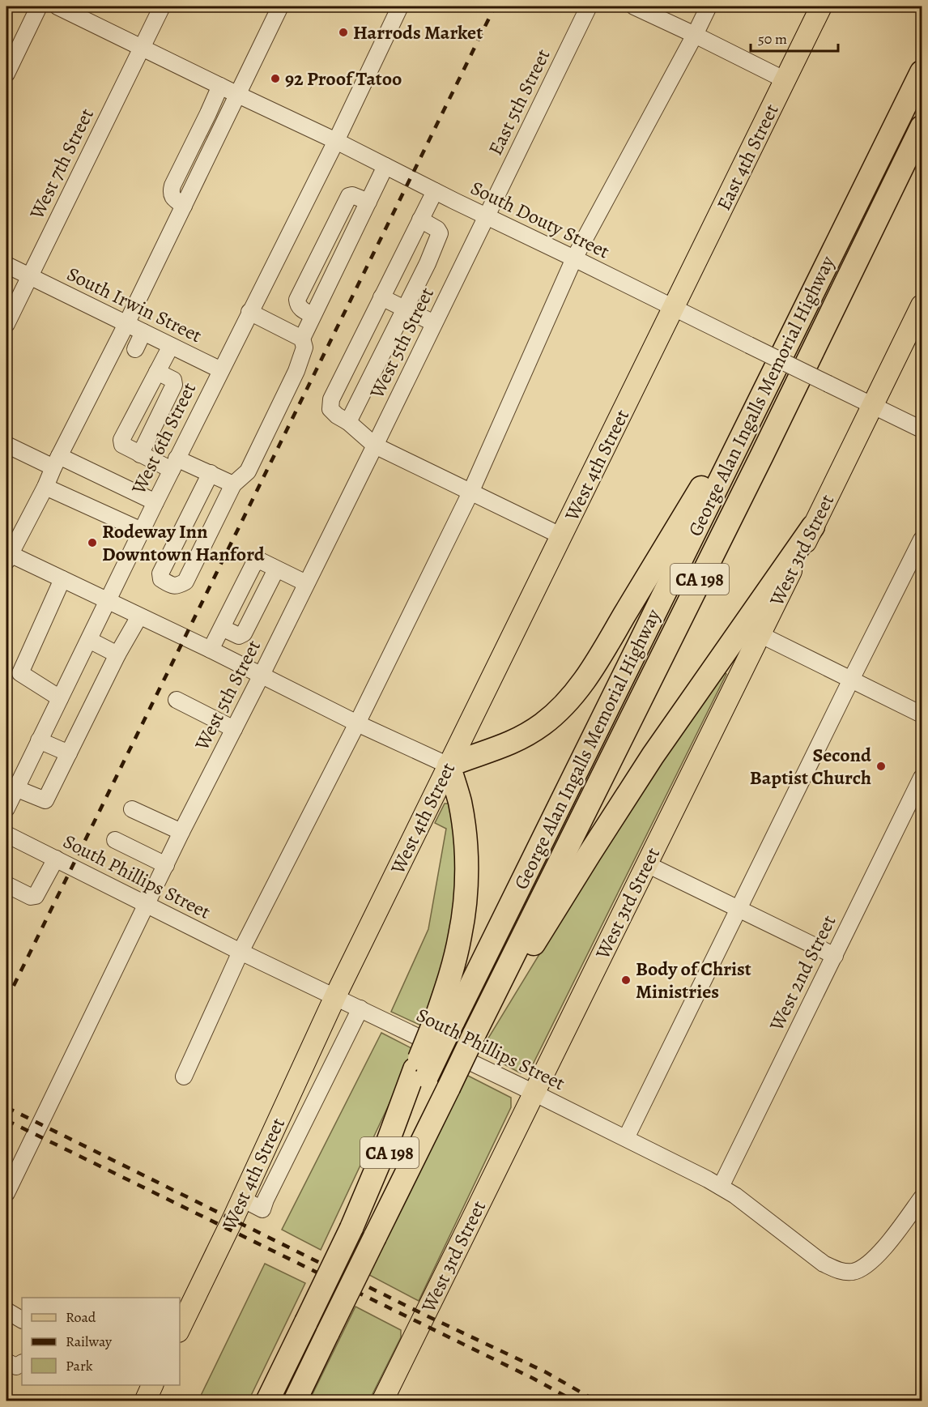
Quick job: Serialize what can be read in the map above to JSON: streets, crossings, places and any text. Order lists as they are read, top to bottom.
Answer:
{
  "streets": {
    "highway": ["George Alan Ingalls Memorial Highway", "CA 198"],
    "main road": ["East 4th Street", "West 4th Street", "West 3rd Street"],
    "street": [
      "East 5th Street",
      "West 7th Street",
      "South Douty Street",
      "South Irwin Street",
      "West 5th Street",
      "West 6th Street",
      "South Phillips Street",
      "West 2nd Street"
    ]
  },
  "crossings": [
    ["East 5th Street", "South Douty Street"],
    ["East 5th Street", "West 5th Street"],
    ["East 4th Street", "South Douty Street"],
    ["East 4th Street", "West 4th Street"],
    ["West 7th Street", "South Douty Street"],
    ["West 7th Street", "South Irwin Street"],
    ["South Douty Street", "West 5th Street"],
    ["South Douty Street", "West 6th Street"],
    ["South Douty Street", "West 4th Street"],
    ["South Douty Street", "West 3rd Street"],
    ["South Irwin Street", "West 6th Street"],
    ["West 5th Street", "South Phillips Street"],
    ["West 4th Street", "South Phillips Street"],
    ["West 3rd Street", "South Phillips Street"],
    ["South Phillips Street", "West 2nd Street"]
  ],
  "places": [
    "Harrods Market",
    "92 Proof Tatoo",
    "Rodeway Inn Downtown Hanford",
    "Second Baptist Church",
    "Body of Christ Ministries"
  ],
  "legend": ["Road", "Railway", "Park"],
  "scale_bar": "50 m"
}
